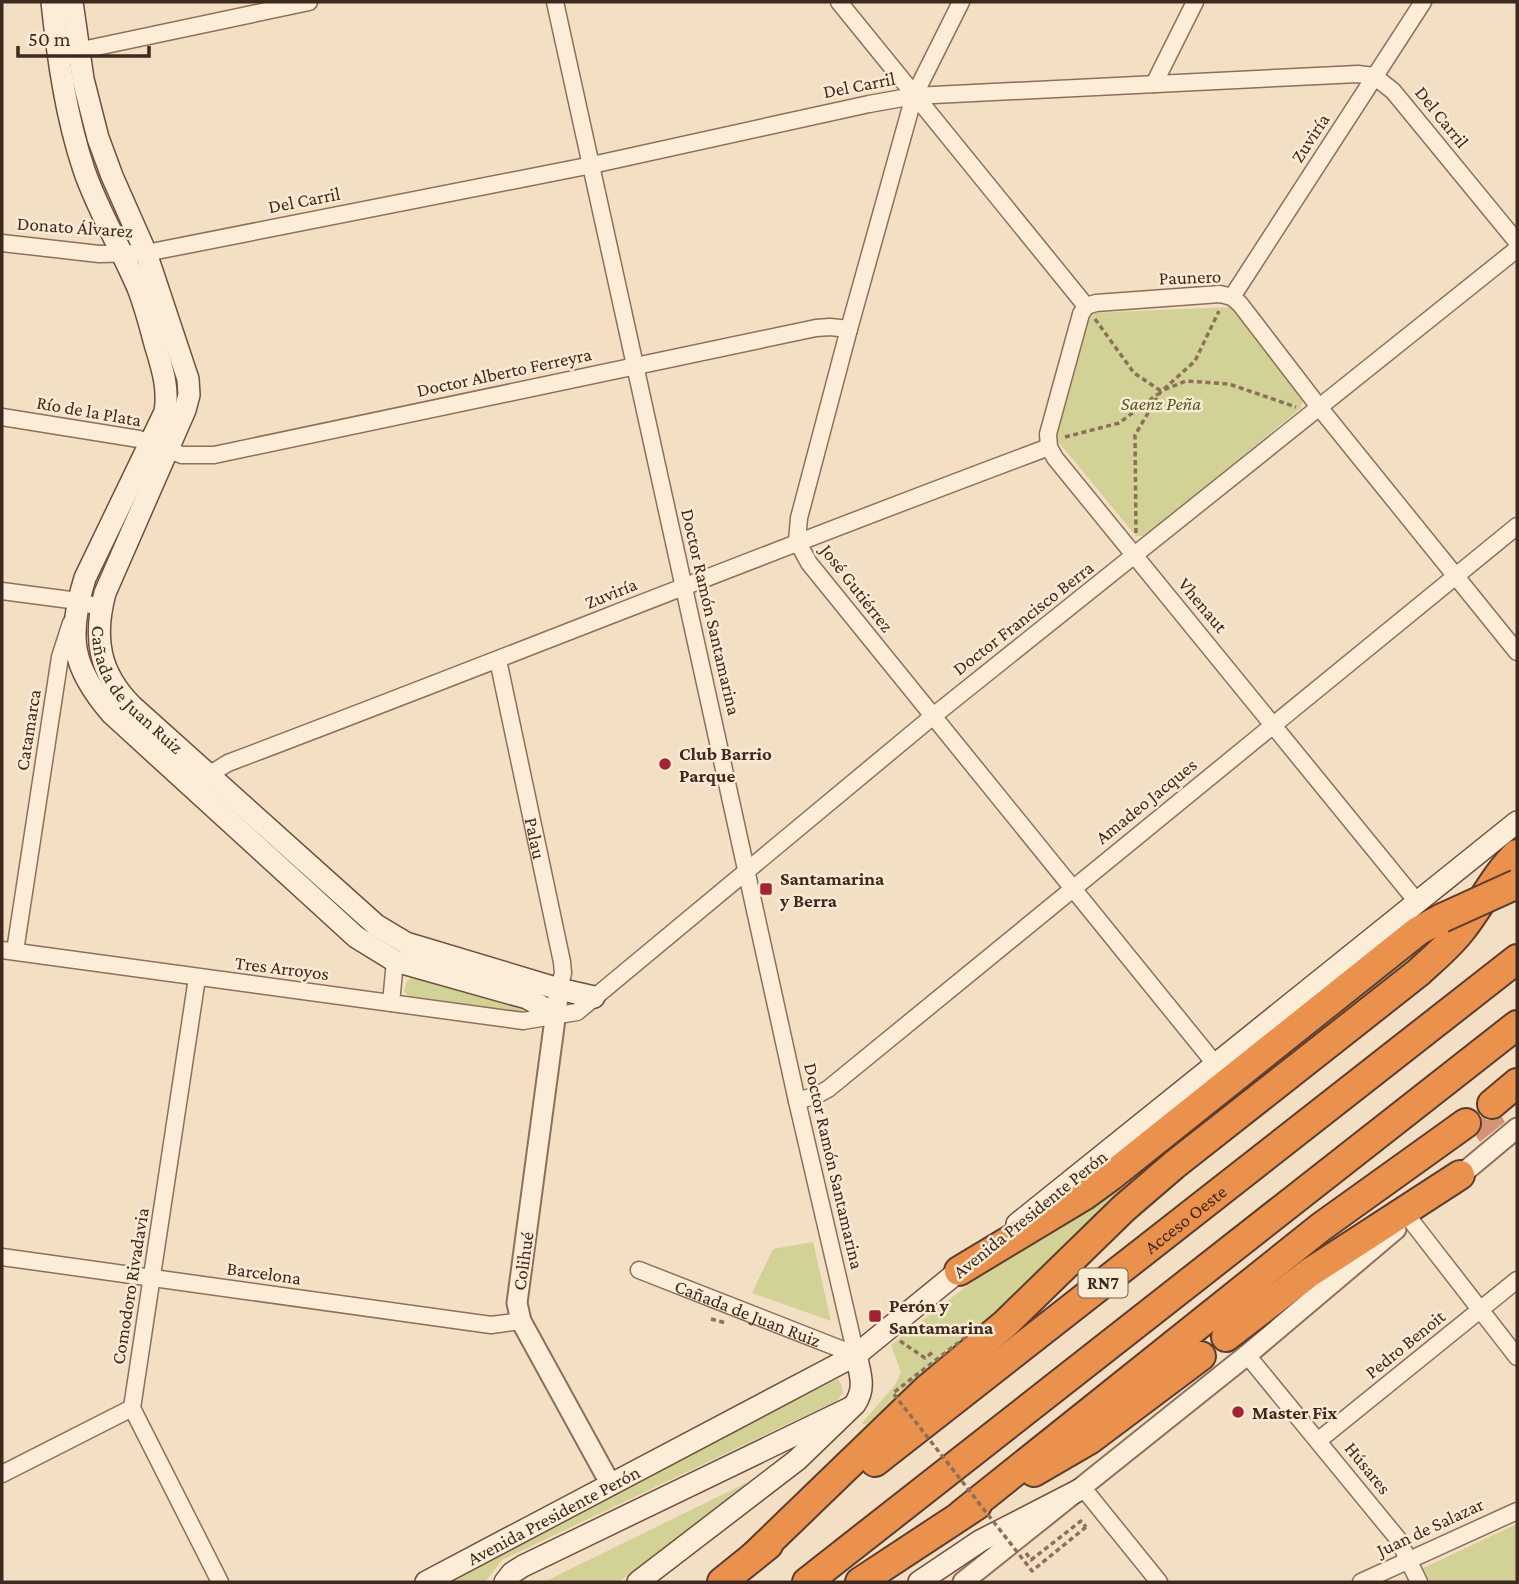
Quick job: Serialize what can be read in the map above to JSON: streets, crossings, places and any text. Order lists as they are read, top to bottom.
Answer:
{
  "streets": {
    "highway": ["Acceso Oeste", "RN7"],
    "main road": ["Cañada de Juan Ruiz", "Avenida Presidente Perón"],
    "street": [
      "Del Carril",
      "Zuviría",
      "Donato Álvarez",
      "Paunero",
      "Doctor Alberto Ferreyra",
      "Río de la Plata",
      "José Gutiérrez",
      "Vhenaut",
      "Doctor Ramón Santamarina",
      "Doctor Francisco Berra",
      "Catamarca",
      "Amadeo Jacques",
      "Palau",
      "Tres Arroyos",
      "Colihué",
      "Barcelona",
      "Comodoro Rivadavia",
      "Pedro Benoit",
      "Húsares",
      "Juan de Salazar"
    ]
  },
  "crossings": [
    ["Del Carril", "Zuviría"],
    ["Del Carril", "Donato Álvarez"],
    ["Del Carril", "José Gutiérrez"],
    ["Del Carril", "Doctor Ramón Santamarina"],
    ["Del Carril", "Cañada de Juan Ruiz"],
    ["Zuviría", "Paunero"],
    ["Zuviría", "José Gutiérrez"],
    ["Zuviría", "Vhenaut"],
    ["Zuviría", "Doctor Ramón Santamarina"],
    ["Zuviría", "Cañada de Juan Ruiz"],
    ["Zuviría", "Palau"],
    ["Donato Álvarez", "Cañada de Juan Ruiz"],
    ["Paunero", "Doctor Francisco Berra"],
    ["Paunero", "Amadeo Jacques"],
    ["Doctor Alberto Ferreyra", "Río de la Plata"],
    ["Doctor Alberto Ferreyra", "José Gutiérrez"],
    ["Doctor Alberto Ferreyra", "Doctor Ramón Santamarina"],
    ["Doctor Alberto Ferreyra", "Cañada de Juan Ruiz"],
    ["Río de la Plata", "Cañada de Juan Ruiz"],
    ["José Gutiérrez", "Doctor Francisco Berra"],
    ["José Gutiérrez", "Amadeo Jacques"],
    ["José Gutiérrez", "Avenida Presidente Perón"],
    ["Vhenaut", "Doctor Francisco Berra"],
    ["Vhenaut", "Amadeo Jacques"],
    ["Vhenaut", "Avenida Presidente Perón"],
    ["Doctor Ramón Santamarina", "Doctor Francisco Berra"],
    ["Doctor Ramón Santamarina", "Cañada de Juan Ruiz"],
    ["Doctor Ramón Santamarina", "Amadeo Jacques"],
    ["Doctor Ramón Santamarina", "Avenida Presidente Perón"],
    ["Doctor Francisco Berra", "Cañada de Juan Ruiz"],
    ["Doctor Francisco Berra", "Palau"],
    ["Doctor Francisco Berra", "Tres Arroyos"],
    ["Doctor Francisco Berra", "Colihué"],
    ["Cañada de Juan Ruiz", "Catamarca"],
    ["Cañada de Juan Ruiz", "Palau"],
    ["Cañada de Juan Ruiz", "Tres Arroyos"],
    ["Cañada de Juan Ruiz", "Avenida Presidente Perón"],
    ["Cañada de Juan Ruiz", "Colihué"],
    ["Catamarca", "Tres Arroyos"],
    ["Palau", "Tres Arroyos"],
    ["Palau", "Colihué"],
    ["Tres Arroyos", "Colihué"],
    ["Tres Arroyos", "Comodoro Rivadavia"],
    ["Avenida Presidente Perón", "Colihué"],
    ["Colihué", "Barcelona"],
    ["Barcelona", "Comodoro Rivadavia"],
    ["Pedro Benoit", "Húsares"],
    ["Húsares", "Juan de Salazar"]
  ],
  "parks": ["Saenz Peña"],
  "places": {
    "other": ["Club Barrio Parque", "Master Fix"],
    "transit": ["Santamarina y Berra", "Perón y Santamarina"]
  },
  "scale_bar": "50 m"
}
